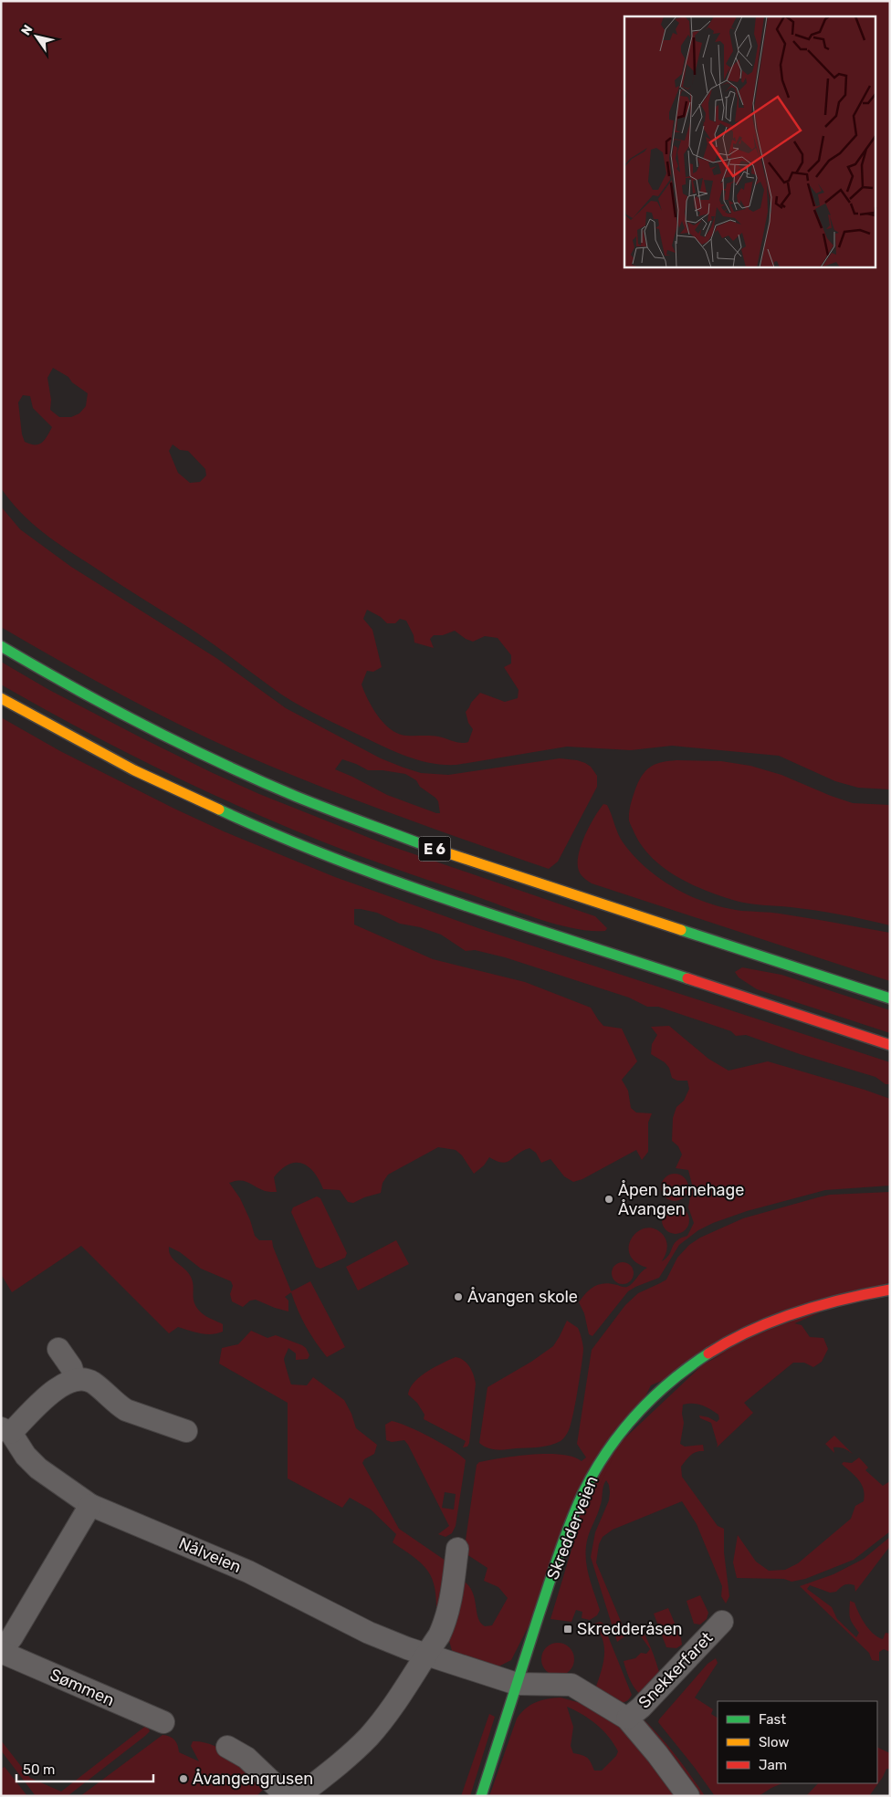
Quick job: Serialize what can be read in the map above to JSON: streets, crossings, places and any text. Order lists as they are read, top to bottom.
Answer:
{
  "streets": {
    "main road": ["E 6", "Skredderveien"],
    "street": ["Nålveien", "Snekkerfaret", "Sømmen"]
  },
  "crossings": [
    ["Skredderveien", "Nålveien"],
    ["Nålveien", "Snekkerfaret"],
    ["Nålveien", "Sømmen"]
  ],
  "places": {
    "other": ["Åpen barnehage Åvangen", "Åvangen skole", "Åvangengrusen"],
    "transit": ["Skredderåsen"]
  },
  "legend": ["Fast", "Slow", "Jam"],
  "scale_bar": "50 m",
  "north": "top left"
}
